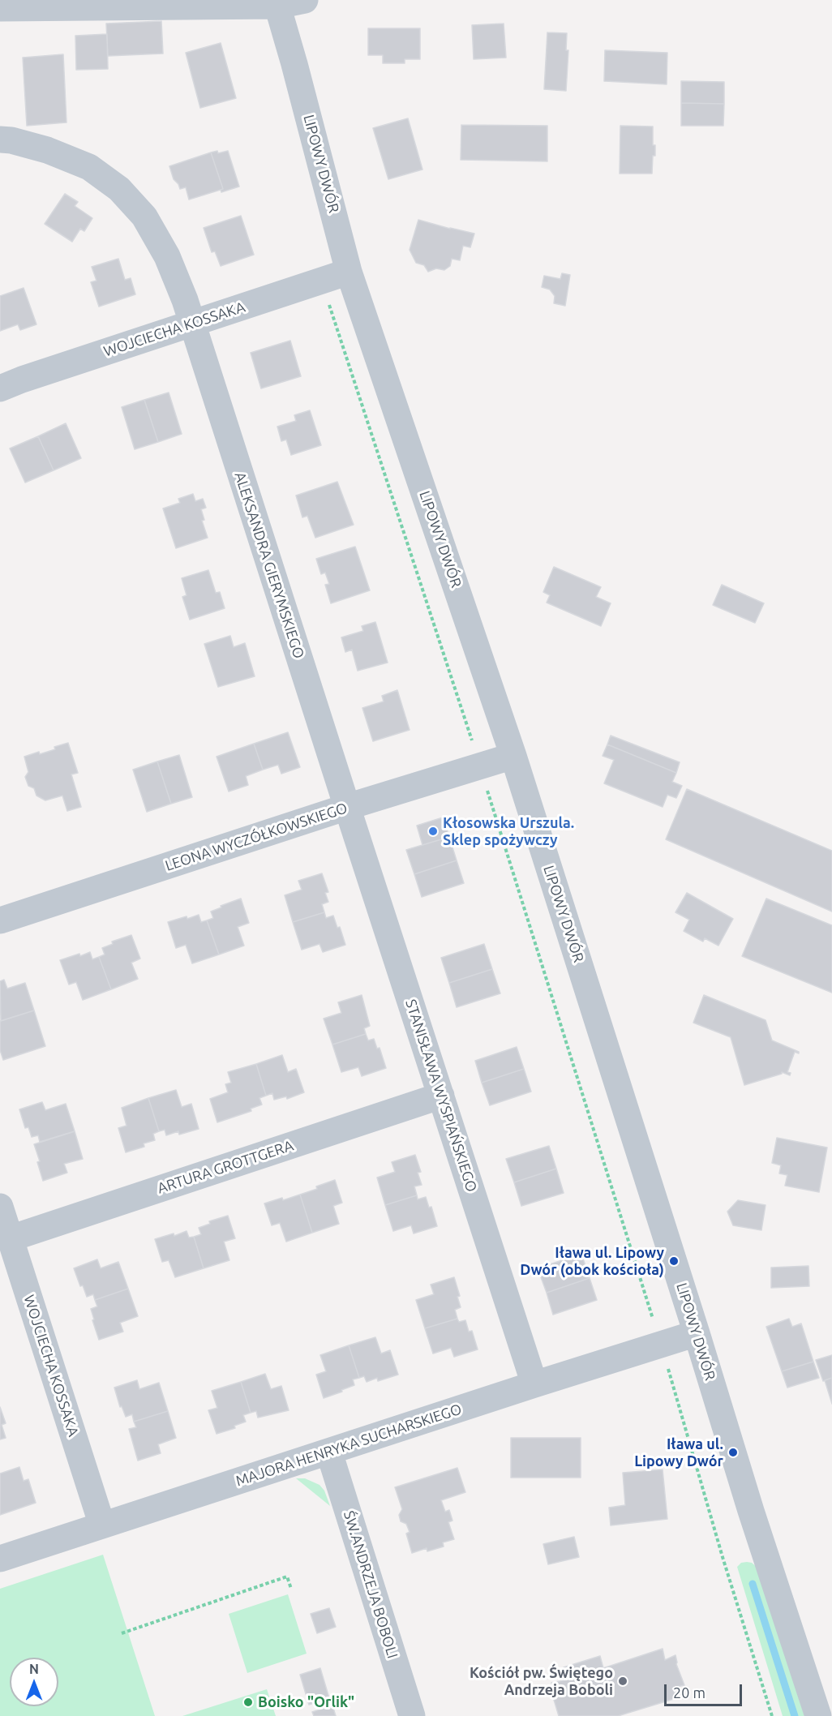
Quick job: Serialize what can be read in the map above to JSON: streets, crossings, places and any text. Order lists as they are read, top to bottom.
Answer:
{
  "streets": {
    "street": [
      "LIPOWY DWÓR",
      "WOJCIECHA KOSSAKA",
      "ALEKSANDRA GIERYMSKIEGO",
      "LEONA WYCZÓŁKOWSKIEGO",
      "STANISŁAWA WYSPIAŃSKIEGO",
      "ARTURA GROTTGERA",
      "MAJORA HENRYKA SUCHARSKIEGO",
      "ŚW.ANDRZEJA BOBOLI"
    ]
  },
  "crossings": [
    ["LIPOWY DWÓR", "WOJCIECHA KOSSAKA"],
    ["LIPOWY DWÓR", "LEONA WYCZÓŁKOWSKIEGO"],
    ["LIPOWY DWÓR", "MAJORA HENRYKA SUCHARSKIEGO"],
    ["WOJCIECHA KOSSAKA", "ALEKSANDRA GIERYMSKIEGO"],
    ["WOJCIECHA KOSSAKA", "ARTURA GROTTGERA"],
    ["WOJCIECHA KOSSAKA", "MAJORA HENRYKA SUCHARSKIEGO"],
    ["ALEKSANDRA GIERYMSKIEGO", "LEONA WYCZÓŁKOWSKIEGO"],
    ["ALEKSANDRA GIERYMSKIEGO", "STANISŁAWA WYSPIAŃSKIEGO"],
    ["LEONA WYCZÓŁKOWSKIEGO", "STANISŁAWA WYSPIAŃSKIEGO"],
    ["STANISŁAWA WYSPIAŃSKIEGO", "ARTURA GROTTGERA"],
    ["STANISŁAWA WYSPIAŃSKIEGO", "MAJORA HENRYKA SUCHARSKIEGO"],
    ["MAJORA HENRYKA SUCHARSKIEGO", "ŚW.ANDRZEJA BOBOLI"]
  ],
  "places": [
    "Kłosowska Urszula. Sklep spożywczy",
    "Iława ul. Lipowy Dwór (obok kościoła)",
    "Iława ul. Lipowy Dwór",
    "Kościół pw. Świętego Andrzeja Boboli",
    "Boisko \"Orlik\""
  ],
  "scale_bar": "20 m",
  "north": "top"
}
